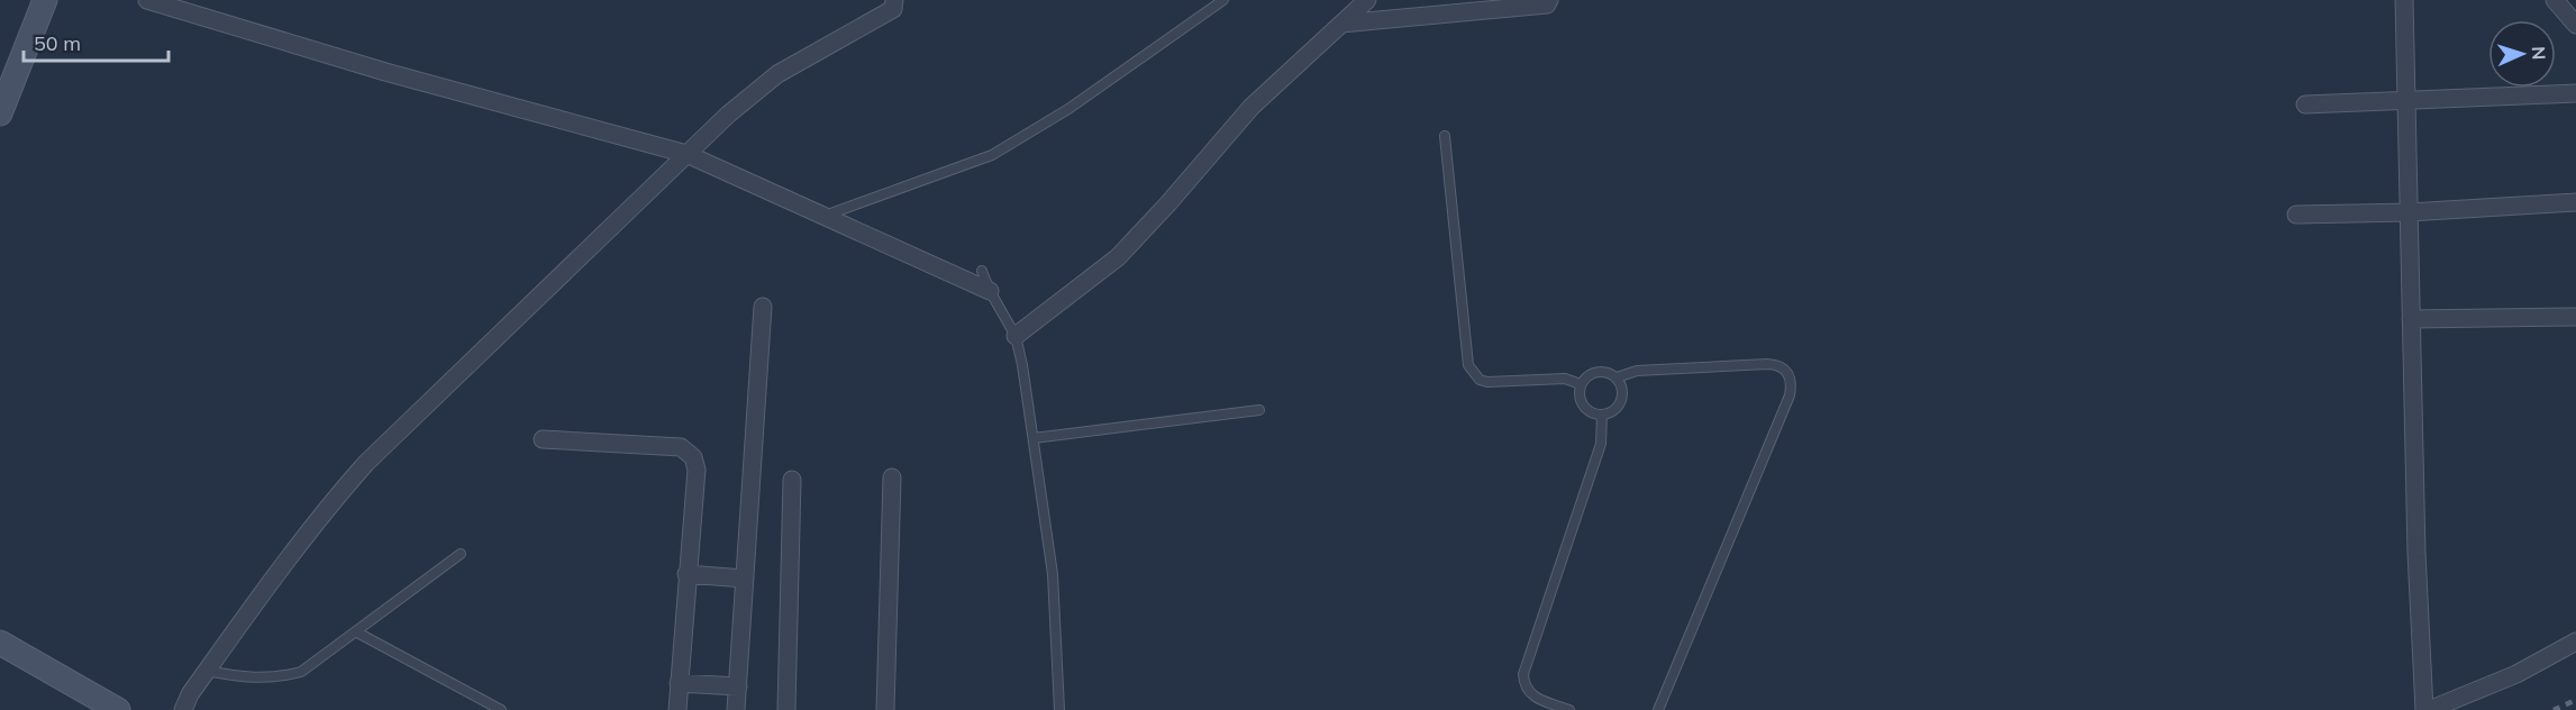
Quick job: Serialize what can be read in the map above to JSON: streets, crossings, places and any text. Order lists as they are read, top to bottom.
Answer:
{
  "scale_bar": "50 m",
  "north": "right"
}
